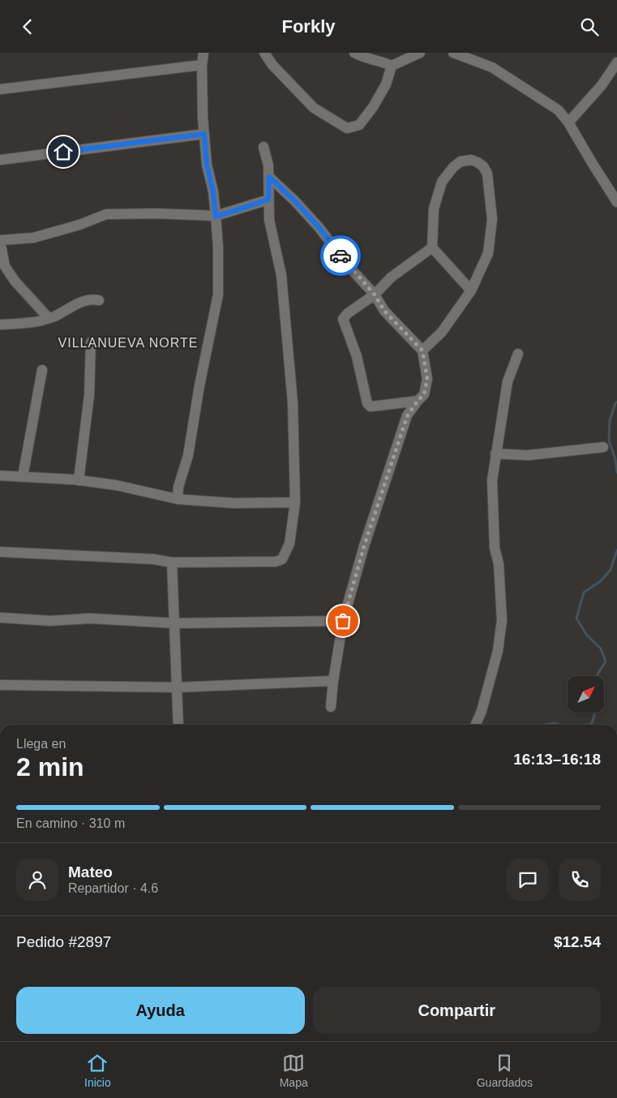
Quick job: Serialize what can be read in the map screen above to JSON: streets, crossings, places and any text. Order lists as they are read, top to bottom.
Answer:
{
  "districts": ["VILLANUEVA NORTE"],
  "north": "top right",
  "page": {
    "header": "Forkly",
    "heading": ["2 min", "Llega en", "16:13–16:18"],
    "panel": [
      "Mateo",
      "Repartidor · 4.6",
      "Pedido #2897",
      "$12.54"
    ],
    "bar": "En camino · 310 m",
    "buttons": ["Ayuda", "Compartir"],
    "tabs": ["Inicio", "Mapa", "Guardados"]
  }
}
